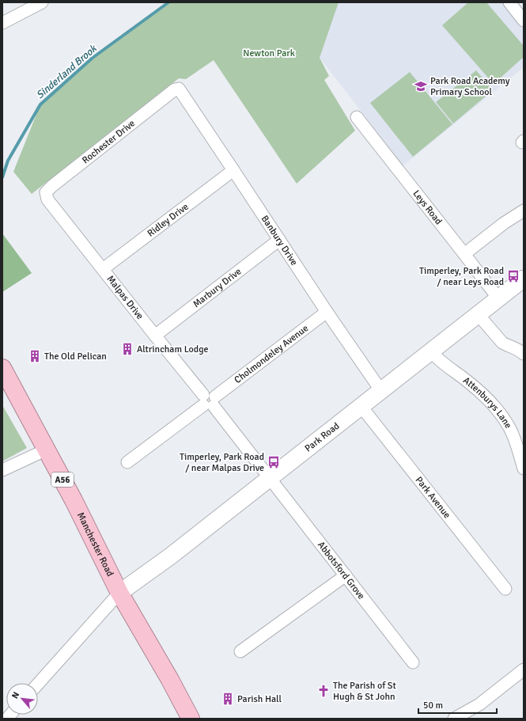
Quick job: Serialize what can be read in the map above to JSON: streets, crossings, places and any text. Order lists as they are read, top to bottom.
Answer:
{
  "streets": {
    "highway": ["A56", "Manchester Road"],
    "main road": ["Park Road"],
    "street": [
      "Rochester Drive",
      "Leys Road",
      "Ridley Drive",
      "Banbury Drive",
      "Marbury Drive",
      "Malpas Drive",
      "Cholmondeley Avenue",
      "Attenburys Lane",
      "Park Avenue",
      "Abbotsford Grove"
    ]
  },
  "crossings": [
    ["Rochester Drive", "Banbury Drive"],
    ["Rochester Drive", "Malpas Drive"],
    ["Leys Road", "Park Road"],
    ["Ridley Drive", "Banbury Drive"],
    ["Ridley Drive", "Malpas Drive"],
    ["Banbury Drive", "Marbury Drive"],
    ["Banbury Drive", "Cholmondeley Avenue"],
    ["Banbury Drive", "Park Road"],
    ["Marbury Drive", "Malpas Drive"],
    ["Malpas Drive", "Cholmondeley Avenue"],
    ["Malpas Drive", "Park Road"],
    ["Malpas Drive", "Abbotsford Grove"],
    ["Attenburys Lane", "Park Road"],
    ["Park Road", "Park Avenue"],
    ["Park Road", "Manchester Road"],
    ["Park Road", "Abbotsford Grove"]
  ],
  "water": ["Sinderland Brook"],
  "parks": ["Newton Park"],
  "places": {
    "school or university": ["Park Road Academy Primary School"],
    "bus stop": ["Timperley, Park Road / near Leys Road", "Timperley, Park Road / near Malpas Drive"],
    "building": ["Altrincham Lodge", "The Old Pelican", "Parish Hall"],
    "church": ["The Parish of St Hugh & St John"]
  },
  "scale_bar": "50 m",
  "north": "top left"
}
